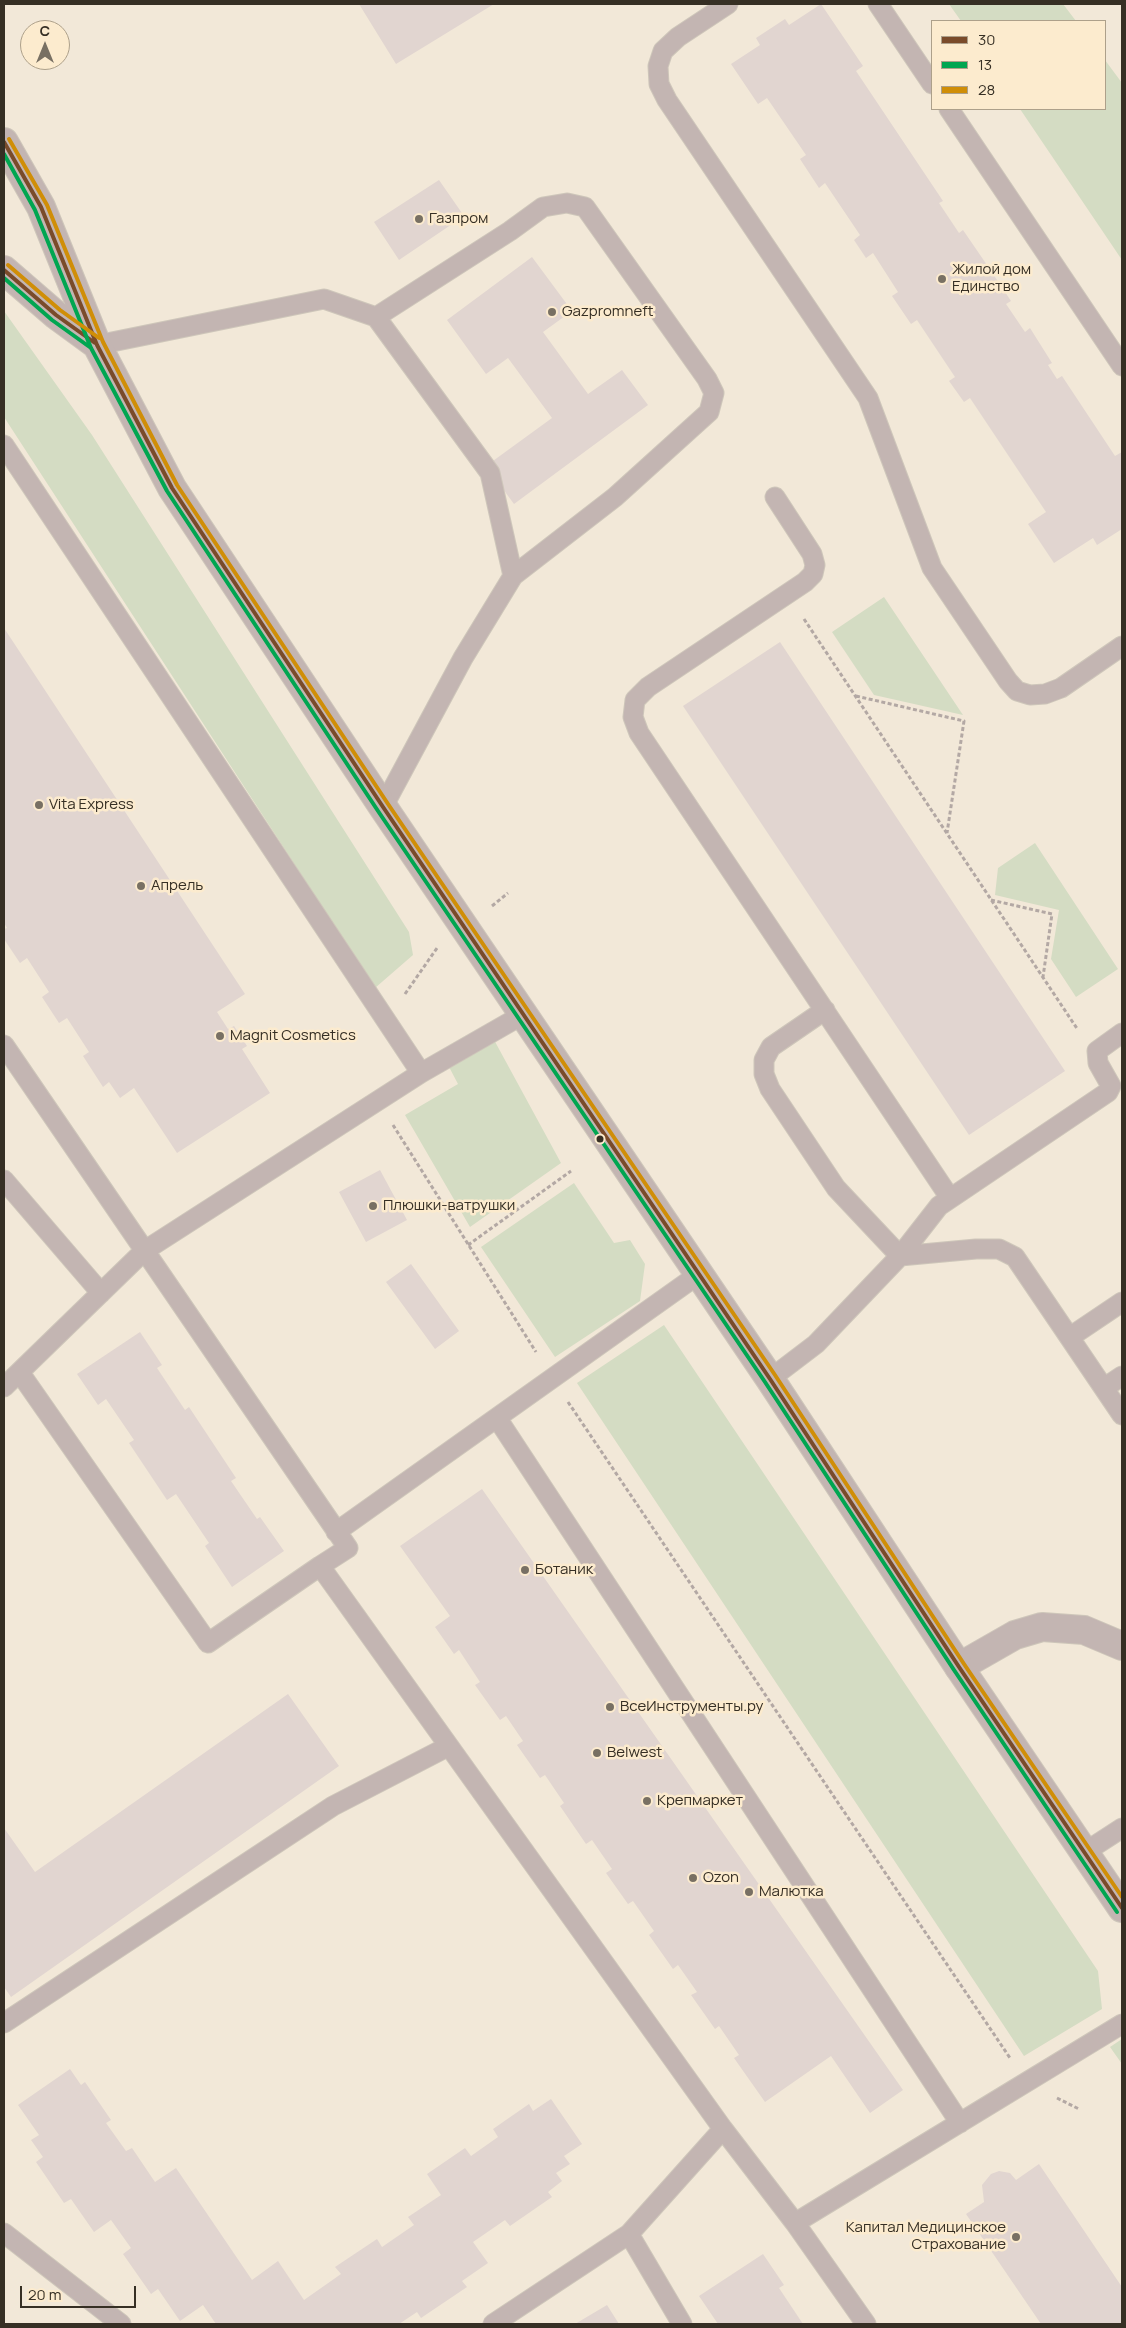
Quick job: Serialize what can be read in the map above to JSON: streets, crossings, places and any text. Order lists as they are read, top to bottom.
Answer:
{
  "places": [
    "Газпром",
    "Жилой дом Единство",
    "Gazpromneft",
    "Vita Express",
    "Апрель",
    "Magnit Cosmetics",
    "Плюшки-ватрушки",
    "Ботаник",
    "ВсеИнструменты.ру",
    "Belwest",
    "Крепмаркет",
    "Ozon",
    "Малютка",
    "Капитал Медицинское Страхование"
  ],
  "lines": ["transit line 28", "transit line 30", "transit line 13"],
  "legend": ["30", "13", "28"],
  "scale_bar": "20 m",
  "north": "top"
}
